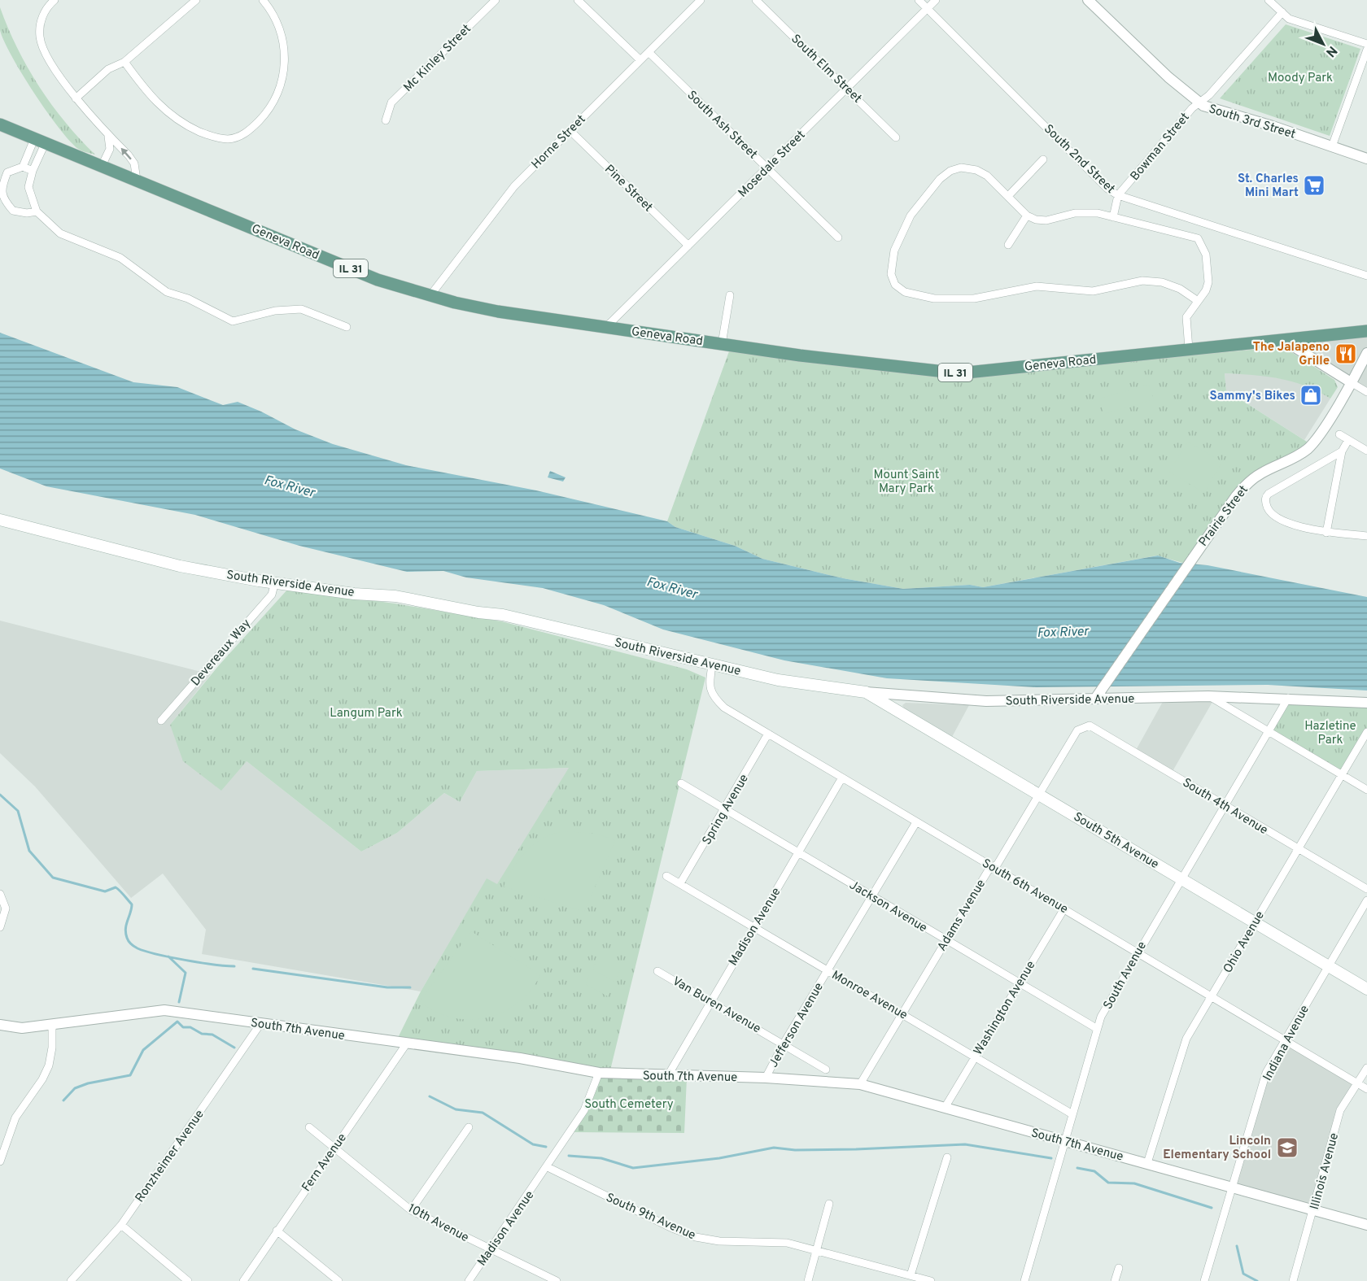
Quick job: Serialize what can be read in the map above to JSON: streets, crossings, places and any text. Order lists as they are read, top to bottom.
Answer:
{
  "streets": {
    "main road": [
      "Geneva Road",
      "IL 31",
      "South Riverside Avenue",
      "South 5th Avenue"
    ],
    "street": [
      "Mc Kinley Street",
      "South Elm Street",
      "South 3rd Street",
      "South Ash Street",
      "Horne Street",
      "Bowman Street",
      "South 2nd Street",
      "Mosedale Street",
      "Pine Street",
      "Prairie Street",
      "Devereaux Way",
      "South 4th Avenue",
      "Spring Avenue",
      "South 6th Avenue",
      "Jackson Avenue",
      "Adams Avenue",
      "Madison Avenue",
      "Ohio Avenue",
      "South Avenue",
      "Monroe Avenue",
      "Van Buren Avenue",
      "Washington Avenue",
      "Jefferson Avenue",
      "South 7th Avenue",
      "Indiana Avenue",
      "Ronzheimer Avenue",
      "Fern Avenue",
      "Illinois Avenue",
      "South 9th Avenue",
      "10th Avenue"
    ]
  },
  "crossings": [
    ["South Elm Street", "Mosedale Street"],
    ["South 3rd Street", "Bowman Street"],
    ["South Ash Street", "Horne Street"],
    ["South Ash Street", "Mosedale Street"],
    ["Horne Street", "Pine Street"],
    ["Horne Street", "Geneva Road"],
    ["Bowman Street", "South 2nd Street"],
    ["South 2nd Street", "Mosedale Street"],
    ["Mosedale Street", "Pine Street"],
    ["Mosedale Street", "Geneva Road"],
    ["Prairie Street", "South Riverside Avenue"],
    ["South Riverside Avenue", "Devereaux Way"],
    ["South Riverside Avenue", "South 5th Avenue"],
    ["South Riverside Avenue", "South 6th Avenue"],
    ["South Riverside Avenue", "South Avenue"],
    ["South 4th Avenue", "Adams Avenue"],
    ["South 4th Avenue", "Ohio Avenue"],
    ["South 4th Avenue", "South Avenue"],
    ["Spring Avenue", "South 6th Avenue"],
    ["Spring Avenue", "Jackson Avenue"],
    ["Spring Avenue", "Monroe Avenue"],
    ["South 5th Avenue", "Adams Avenue"],
    ["South 5th Avenue", "Ohio Avenue"],
    ["South 5th Avenue", "South Avenue"],
    ["South 5th Avenue", "Indiana Avenue"],
    ["South 6th Avenue", "Adams Avenue"],
    ["South 6th Avenue", "Madison Avenue"],
    ["South 6th Avenue", "Ohio Avenue"],
    ["South 6th Avenue", "South Avenue"],
    ["South 6th Avenue", "Washington Avenue"],
    ["South 6th Avenue", "Jefferson Avenue"],
    ["South 6th Avenue", "Indiana Avenue"],
    ["South 6th Avenue", "Illinois Avenue"],
    ["Jackson Avenue", "Adams Avenue"],
    ["Jackson Avenue", "Madison Avenue"],
    ["Jackson Avenue", "South Avenue"],
    ["Jackson Avenue", "Washington Avenue"],
    ["Jackson Avenue", "Jefferson Avenue"],
    ["Adams Avenue", "Monroe Avenue"],
    ["Adams Avenue", "South 7th Avenue"],
    ["Madison Avenue", "Monroe Avenue"],
    ["Madison Avenue", "Van Buren Avenue"],
    ["Madison Avenue", "South 7th Avenue"],
    ["Madison Avenue", "South 9th Avenue"],
    ["Madison Avenue", "10th Avenue"],
    ["Ohio Avenue", "South 7th Avenue"],
    ["South Avenue", "Monroe Avenue"],
    ["South Avenue", "South 7th Avenue"],
    ["Monroe Avenue", "Washington Avenue"],
    ["Monroe Avenue", "Jefferson Avenue"],
    ["Van Buren Avenue", "Jefferson Avenue"],
    ["Washington Avenue", "South 7th Avenue"],
    ["Jefferson Avenue", "South 7th Avenue"],
    ["South 7th Avenue", "Indiana Avenue"],
    ["South 7th Avenue", "Ronzheimer Avenue"],
    ["South 7th Avenue", "Fern Avenue"],
    ["South 7th Avenue", "Illinois Avenue"],
    ["Fern Avenue", "10th Avenue"]
  ],
  "water": ["Fox River"],
  "parks": [
    "Moody Park",
    "Mount Saint Mary Park",
    "Langum Park",
    "Hazletine Park",
    "South Cemetery"
  ],
  "places": {
    "supermarket": ["St. Charles Mini Mart"],
    "restaurant": ["The Jalapeno Grille"],
    "shop": ["Sammy's Bikes"],
    "school or university": ["Lincoln Elementary School"]
  },
  "north": "bottom right"
}
